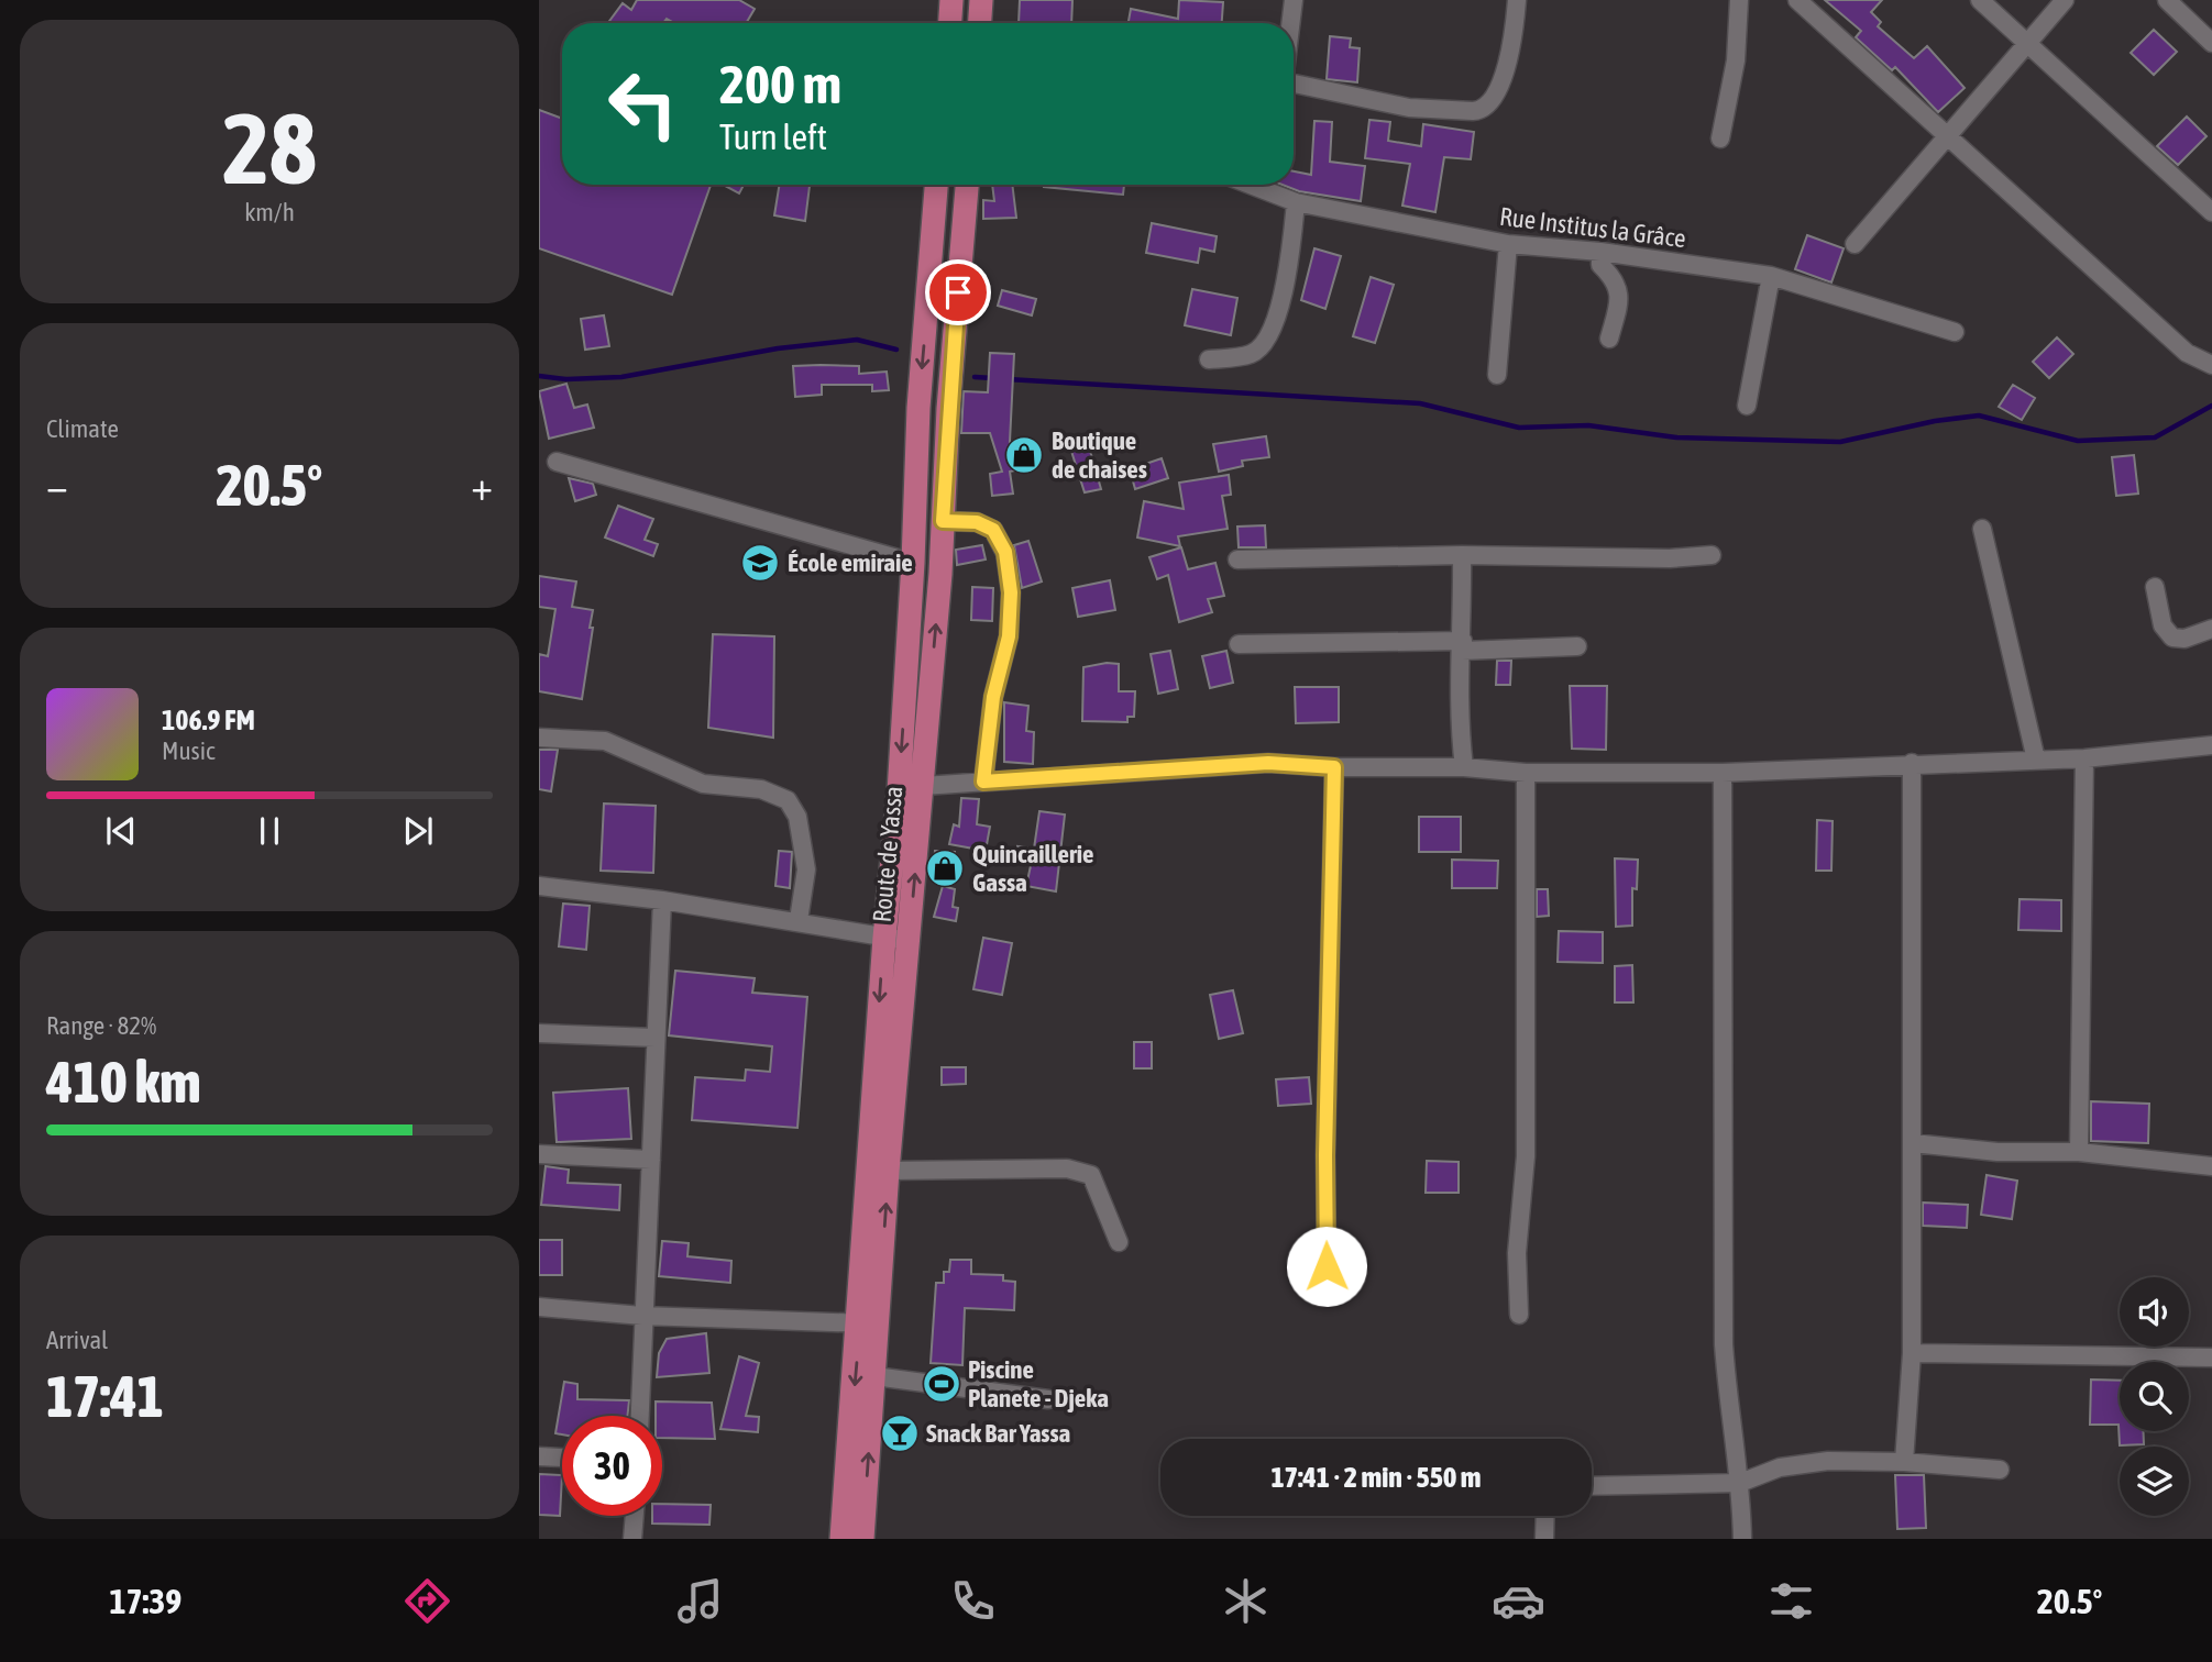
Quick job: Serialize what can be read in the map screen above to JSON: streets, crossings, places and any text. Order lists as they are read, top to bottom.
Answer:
{
  "streets": {
    "main road": ["Route de Yassa"],
    "street": ["Rue Institus la Grâce"]
  },
  "places": {
    "shop": ["Boutique de chaises", "Quincaillerie Gassa"],
    "school or university": ["École emiraie"],
    "sports": ["Piscine Planete - Djeka"],
    "bar": ["Snack Bar Yassa"]
  },
  "page": {
    "tile": [
      ["28", "km/h"],
      "Climate",
      ["Range · 82%", "410 km"],
      ["Arrival", "17:41"]
    ],
    "turn": ["200 m", "Turn left"],
    "heat": ["−", "20.5°", "+"],
    "song": ["106.9 FM", "Music"],
    "limit": "30",
    "trip": "17:41 · 2 min · 550 m",
    "tabs": ["17:39", "20.5°"]
  }
}
